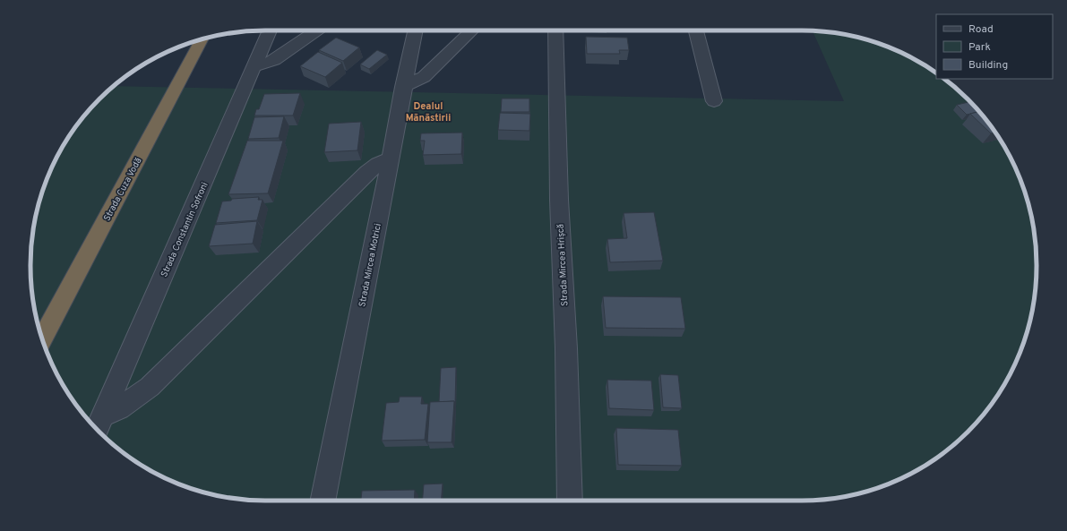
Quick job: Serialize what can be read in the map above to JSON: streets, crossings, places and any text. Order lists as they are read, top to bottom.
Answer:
{
  "streets": {
    "highway": ["Strada Cuza Vodă"],
    "street": ["Strada Constantin Sofroni", "Strada Mircea Motrici", "Strada Mircea Hrișcă"]
  },
  "districts": ["Dealul Mănăstirii"],
  "legend": ["Road", "Park", "Building"]
}
